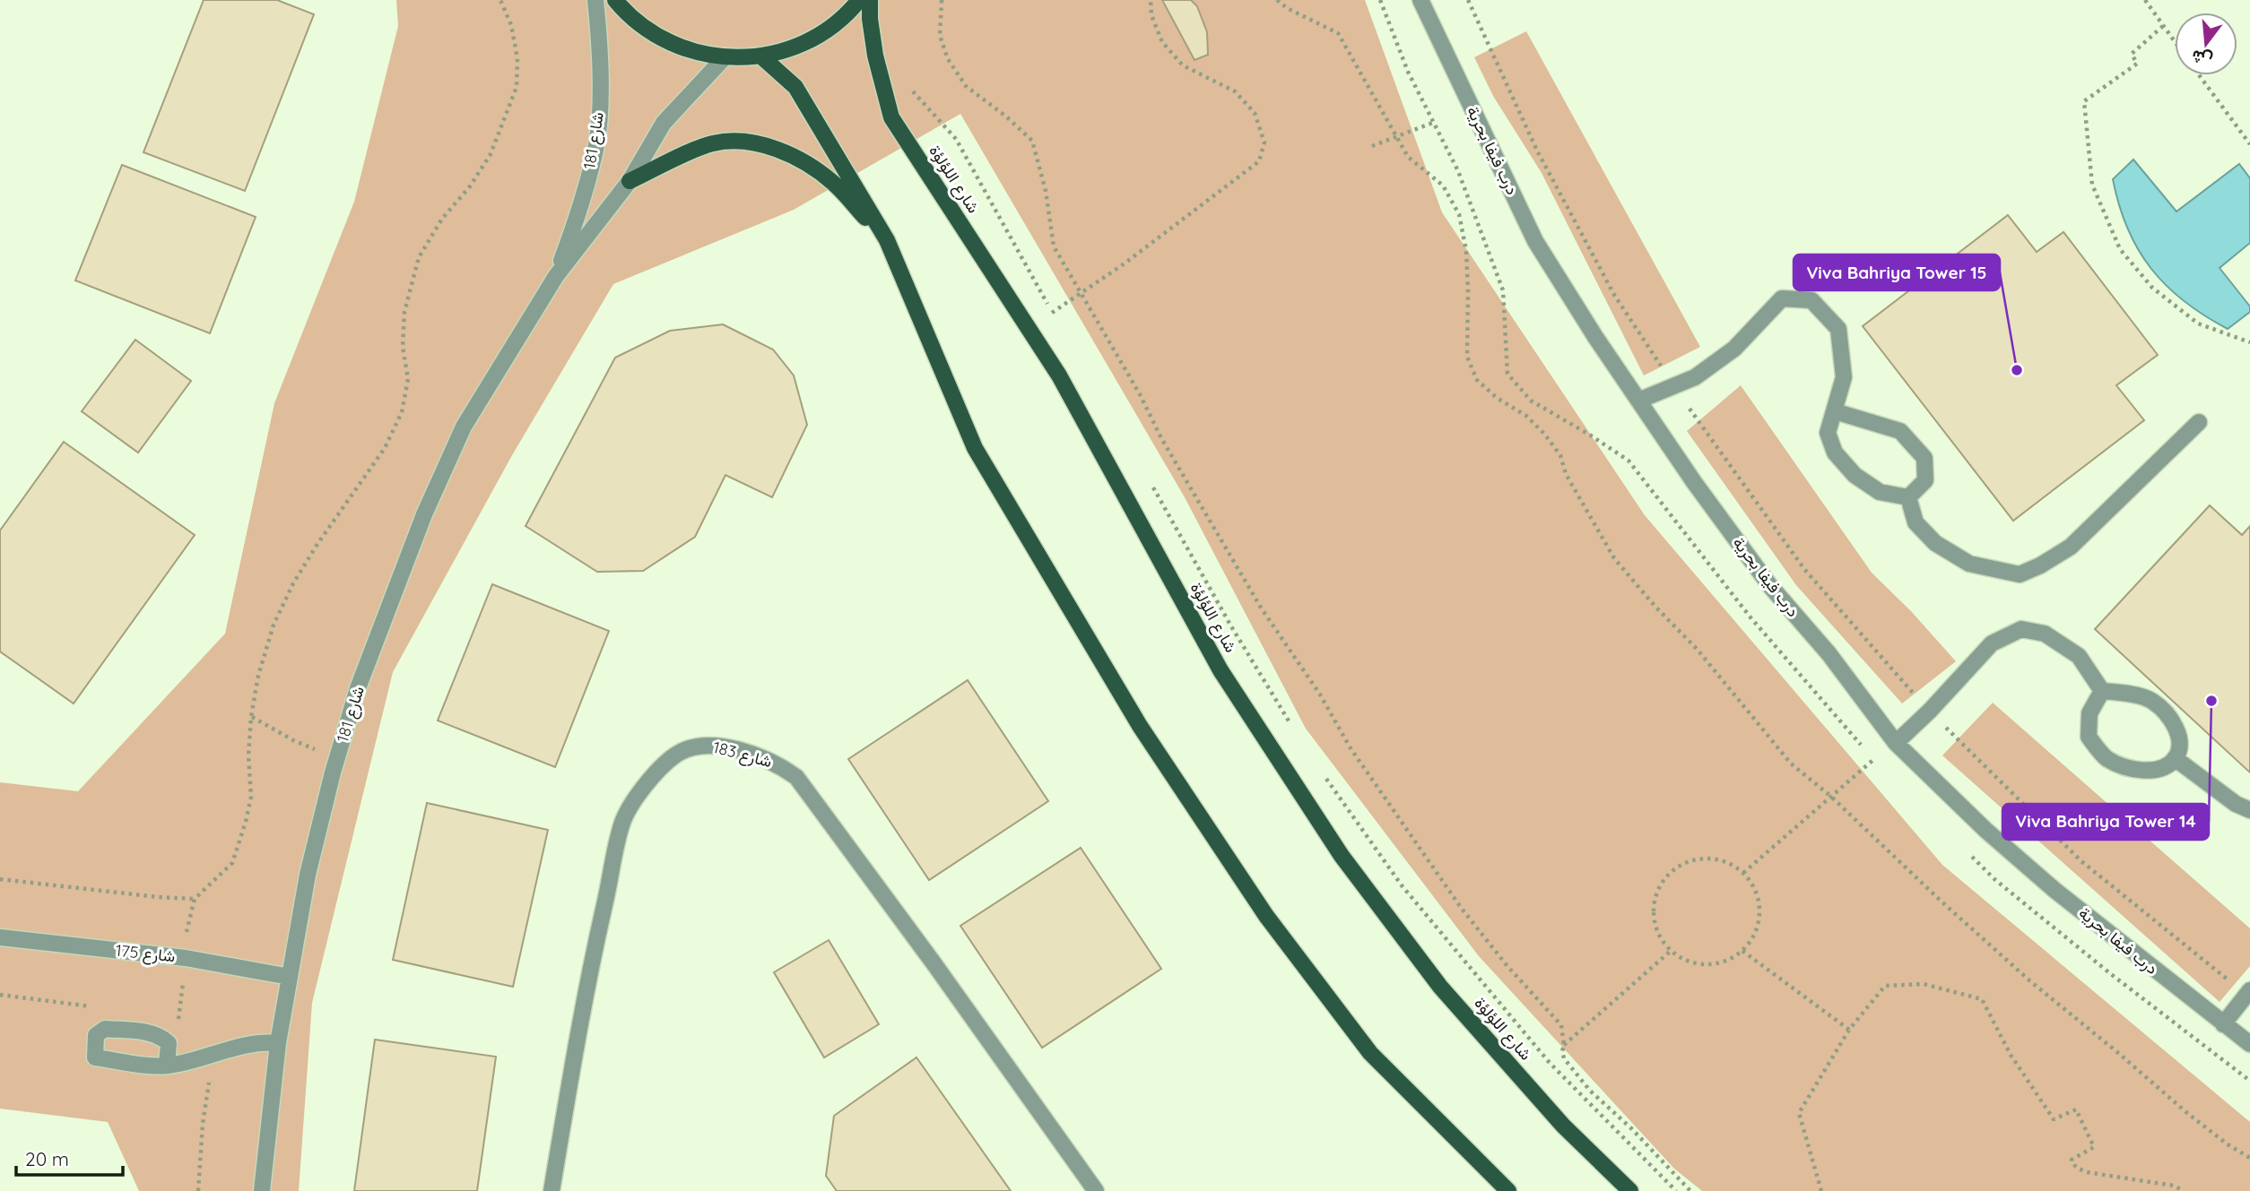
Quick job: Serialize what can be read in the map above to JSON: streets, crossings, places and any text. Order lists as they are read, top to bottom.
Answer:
{
  "streets": {
    "main road": ["شارع اللؤلؤة"],
    "street": [
      "شارع 181",
      "درب فيفا بحرية",
      "شارع 183",
      "شارع 175"
    ]
  },
  "crossings": [
    ["شارع 181", "شارع 175"]
  ],
  "places": ["Viva Bahriya Tower 15", "Viva Bahriya Tower 14"],
  "scale_bar": "20 m",
  "north": "bottom"
}
